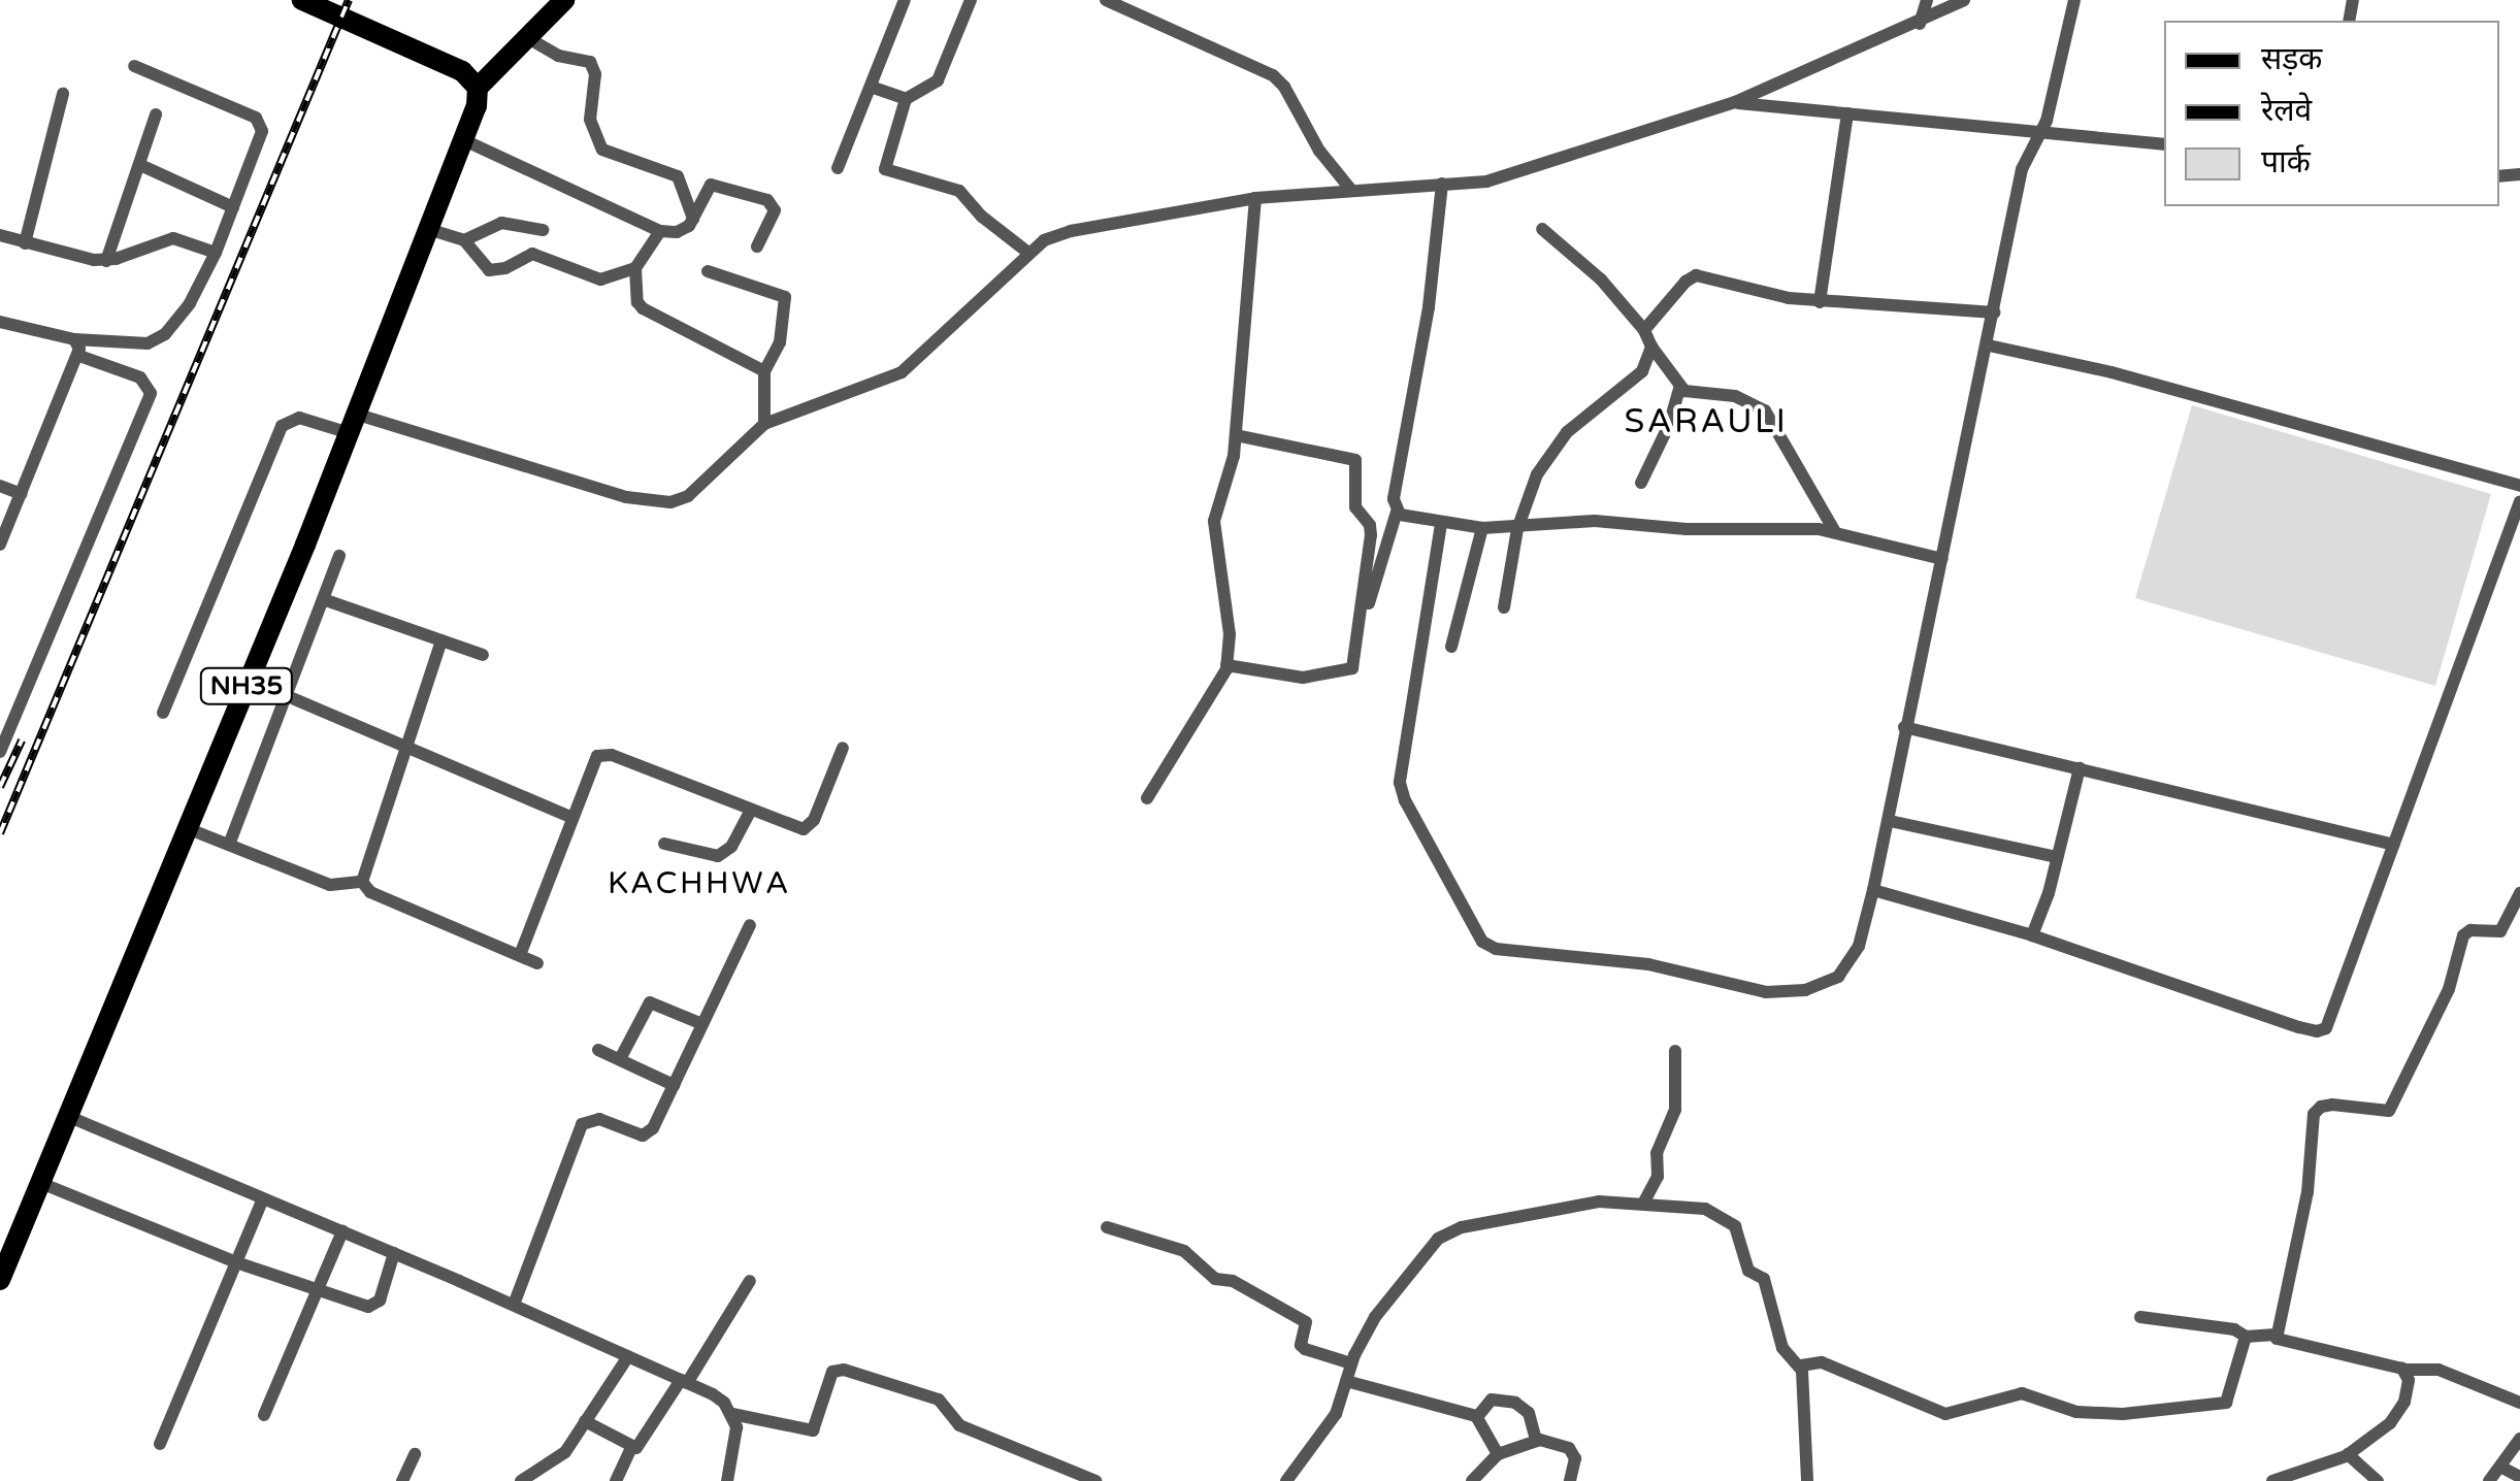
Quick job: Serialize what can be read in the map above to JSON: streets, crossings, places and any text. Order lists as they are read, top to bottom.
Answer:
{
  "streets": {
    "main road": ["NH35"]
  },
  "districts": ["SARAULI", "KACHHWA"],
  "legend": ["सड़क", "रेलवे", "पार्क"]
}
